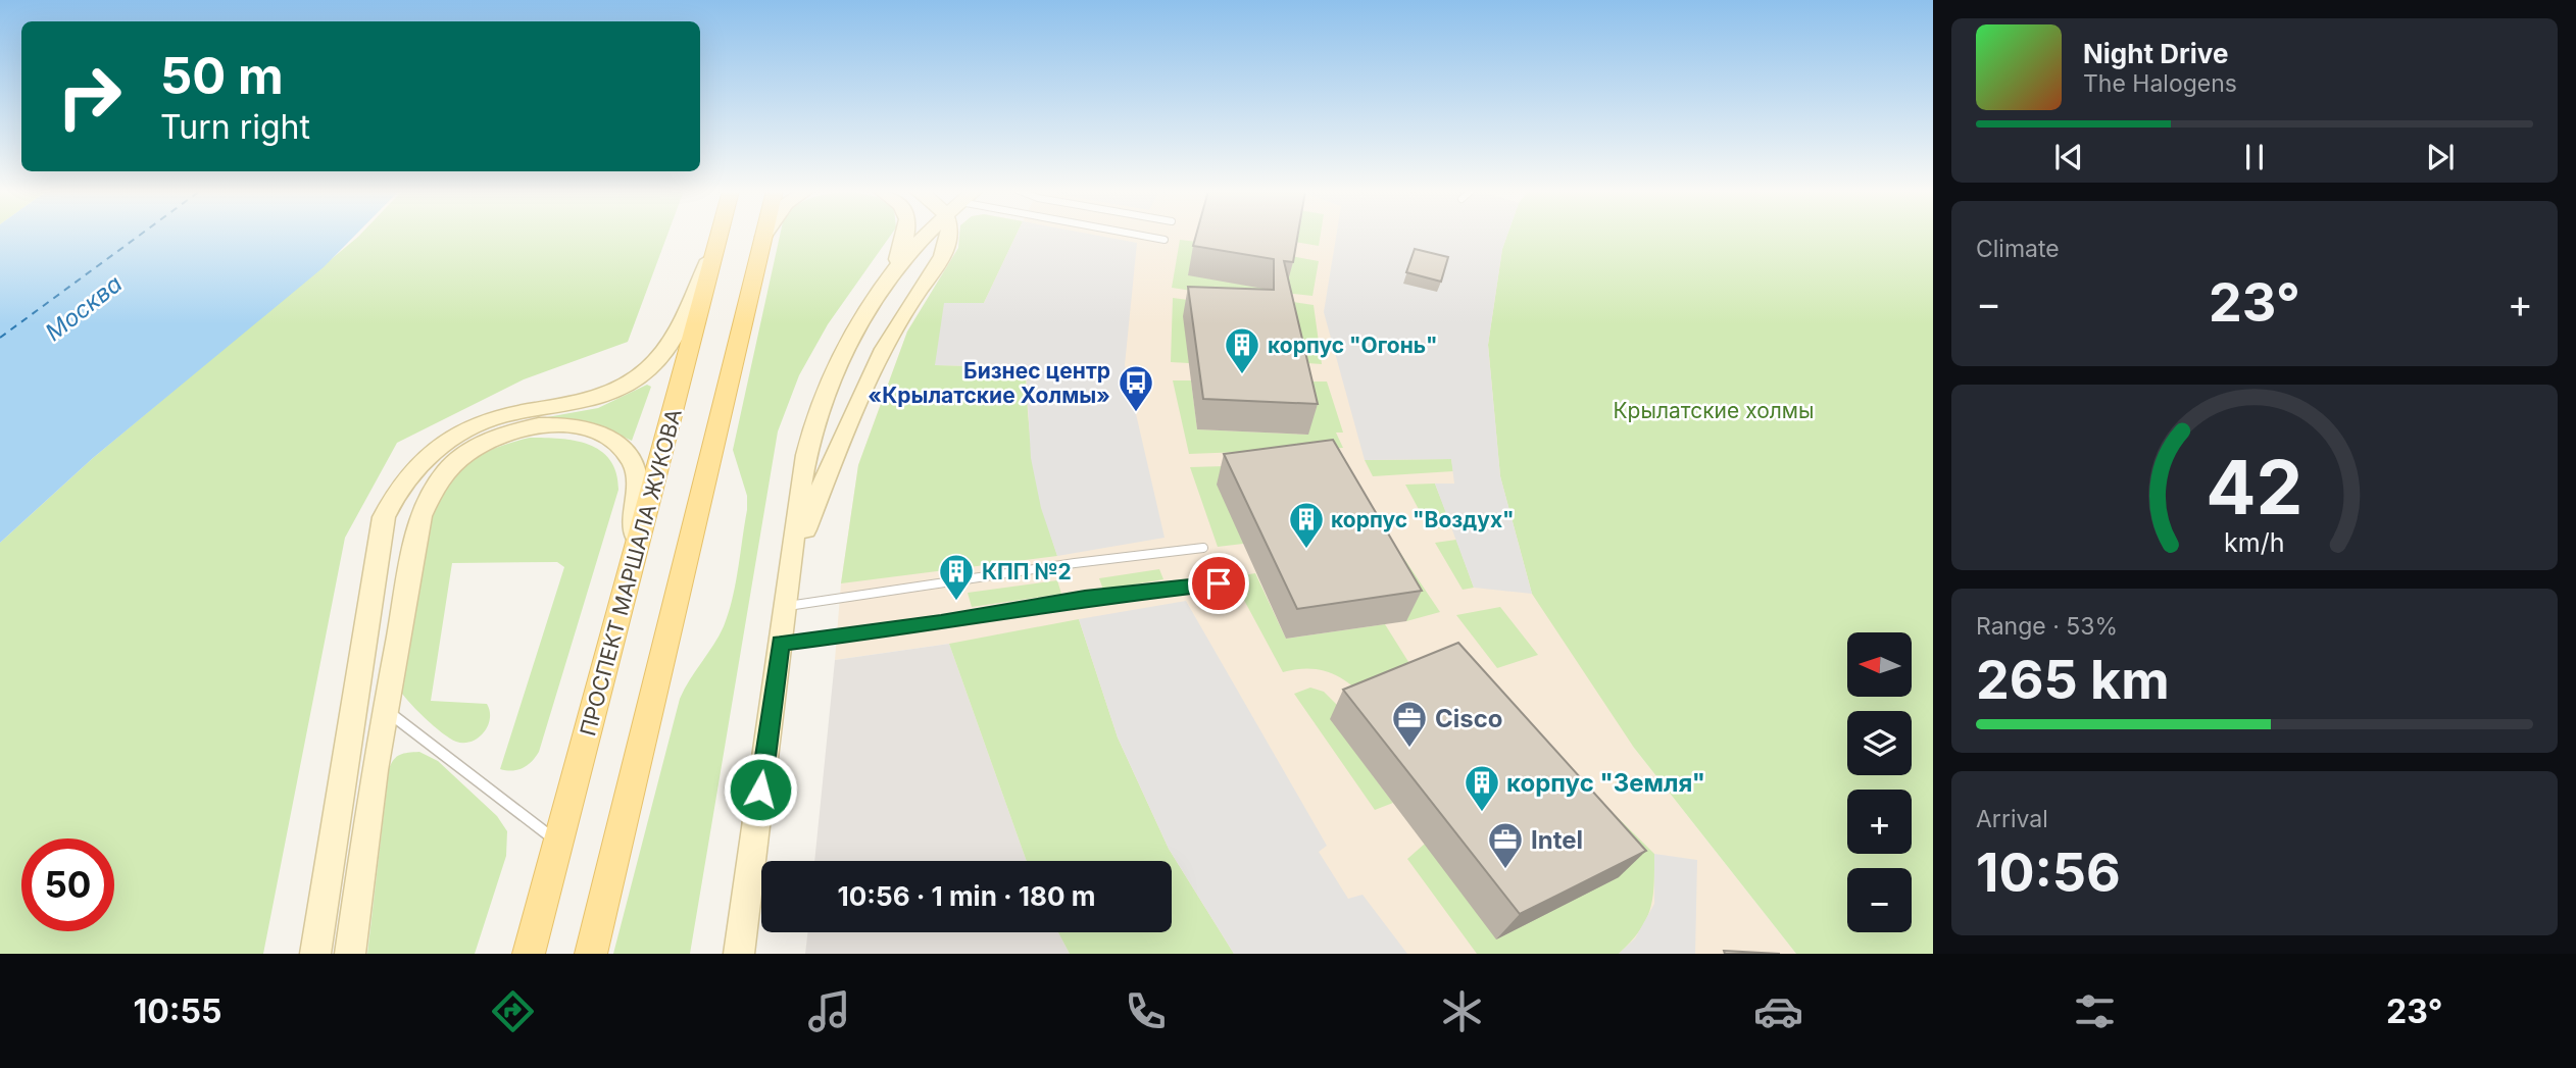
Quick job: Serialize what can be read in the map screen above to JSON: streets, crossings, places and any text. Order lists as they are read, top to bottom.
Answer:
{
  "streets": {
    "main road": ["ПРОСПЕКТ МАРШАЛА ЖУКОВА"]
  },
  "water": ["Москва"],
  "parks": ["Крылатские холмы"],
  "places": {
    "building": [
      "корпус \"Огонь\"",
      "корпус \"Воздух\"",
      "КПП №2",
      "корпус \"Земля\""
    ],
    "bus stop": ["Бизнес центр «Крылатские Холмы»"],
    "office": ["Cisco", "Intel"]
  },
  "north": "left",
  "page": {
    "turn": ["50 m", "Turn right"],
    "song": ["Night Drive", "The Halogens"],
    "tile": [
      "Climate",
      ["Range · 53%", "265 km"],
      ["Arrival", "10:56"]
    ],
    "heat": ["−", "23°", "+"],
    "map_buttons": ["+", "−"],
    "limit": "50",
    "trip": "10:56 · 1 min · 180 m",
    "tabs": ["10:55", "23°"],
    "gauge": ["42", "km/h"]
  }
}
